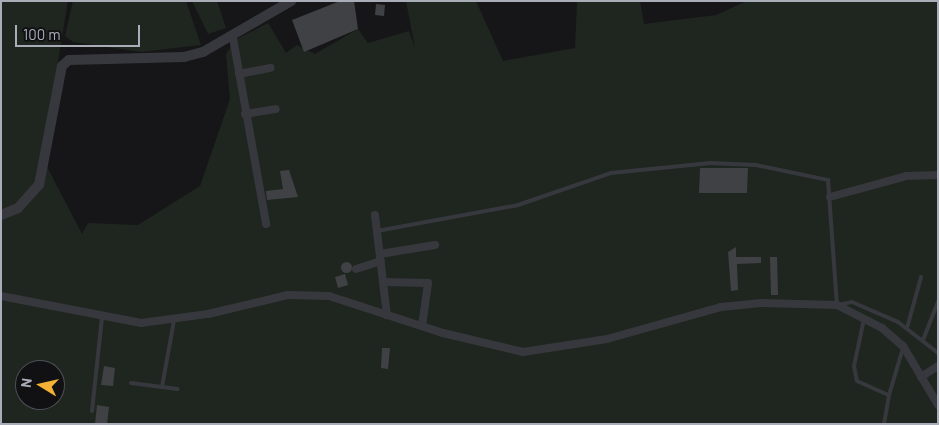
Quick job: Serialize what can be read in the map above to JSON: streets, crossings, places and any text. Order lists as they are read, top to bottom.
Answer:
{
  "scale_bar": "100 m",
  "north": "left"
}
